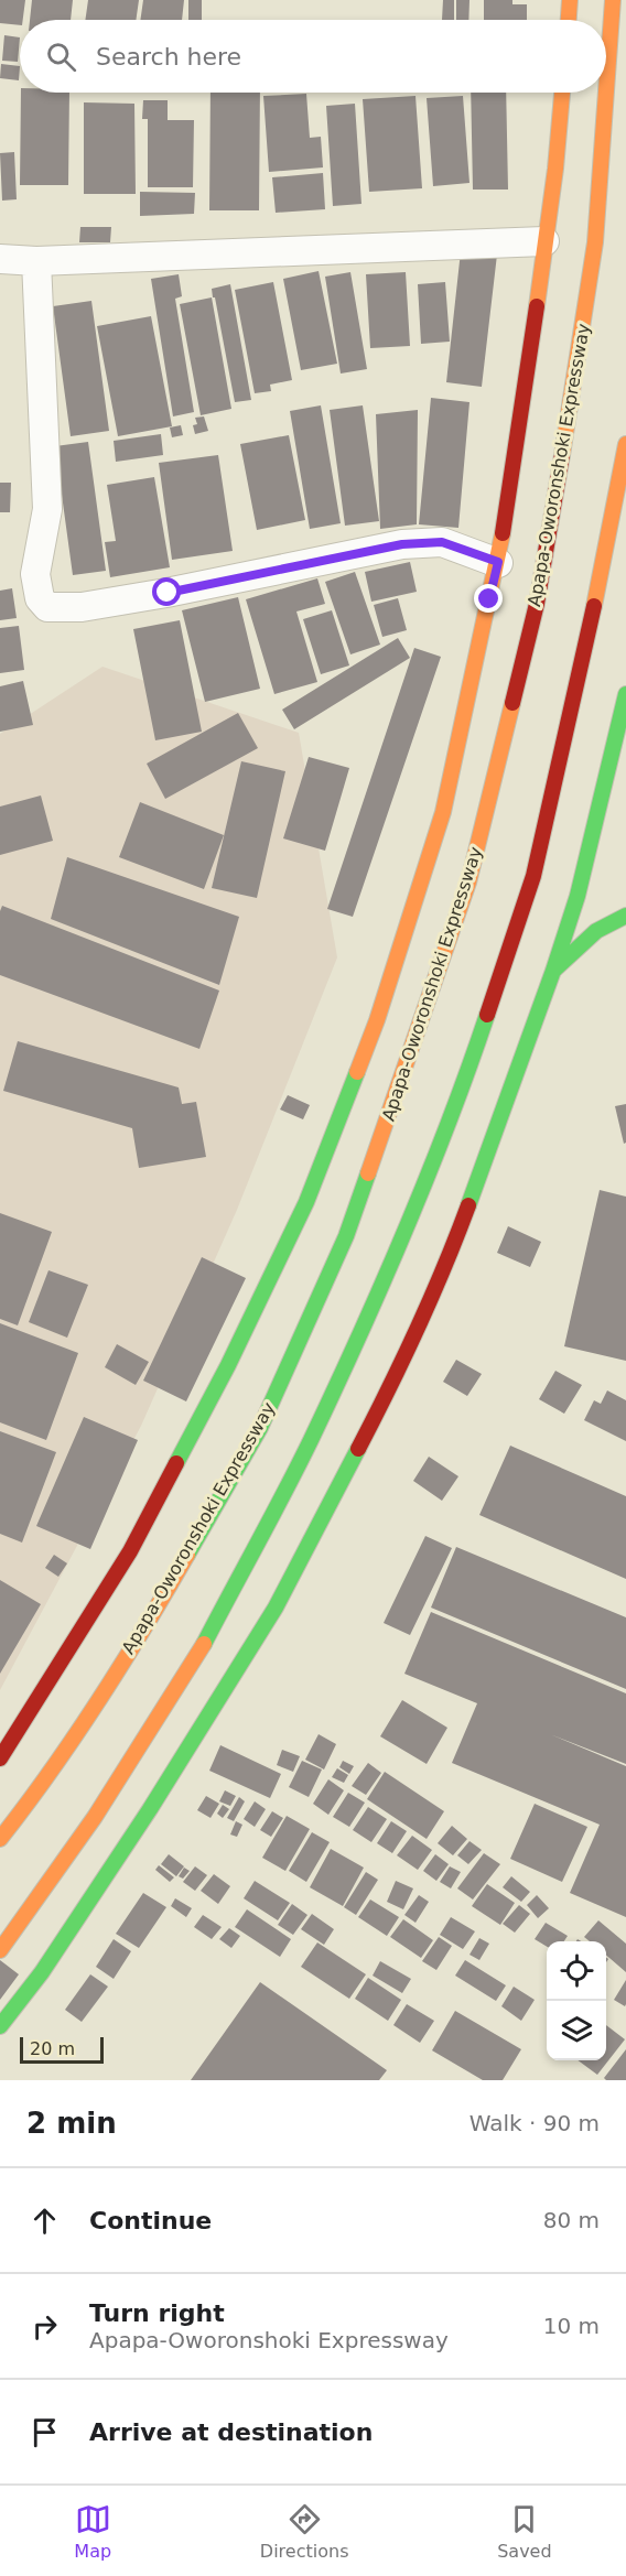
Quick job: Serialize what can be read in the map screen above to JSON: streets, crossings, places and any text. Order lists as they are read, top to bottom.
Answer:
{
  "streets": {
    "main road": ["Apapa-Oworonshoki Expressway"]
  },
  "scale_bar": "20 m",
  "page": {
    "search": "Search here",
    "scale": "20 m",
    "heading": ["2 min", "Walk · 90 m"],
    "list": [
      ["Continue", "80 m"],
      ["Turn right", "Apapa-Oworonshoki Expressway", "10 m"],
      "Arrive at destination"
    ],
    "nav": ["Map", "Directions", "Saved"]
  }
}
